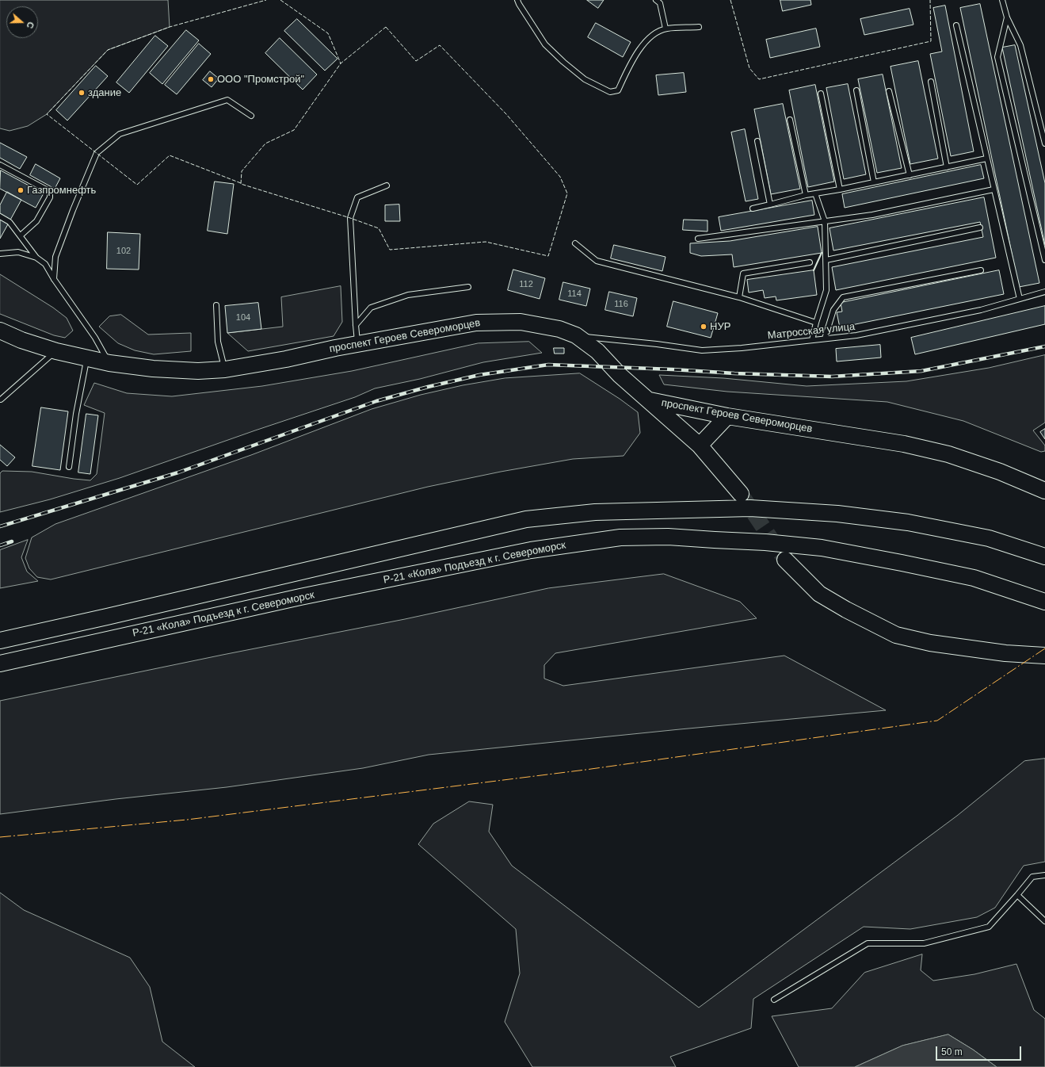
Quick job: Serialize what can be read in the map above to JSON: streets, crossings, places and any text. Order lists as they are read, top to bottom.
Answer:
{
  "streets": {
    "main road": ["проспект Героев Североморцев", "Р-21 «Кола» Подъезд к г. Североморск"],
    "lane": ["Матросская улица"]
  },
  "crossings": [
    ["Матросская улица", "проспект Героев Североморцев"]
  ],
  "places": [
    "ООО \"Промстрой\"",
    "здание",
    "Газпромнефть",
    "НУР"
  ],
  "house_numbers": [
    "102",
    "112",
    "114",
    "116",
    "104"
  ],
  "scale_bar": "50 m",
  "north": "right"
}
